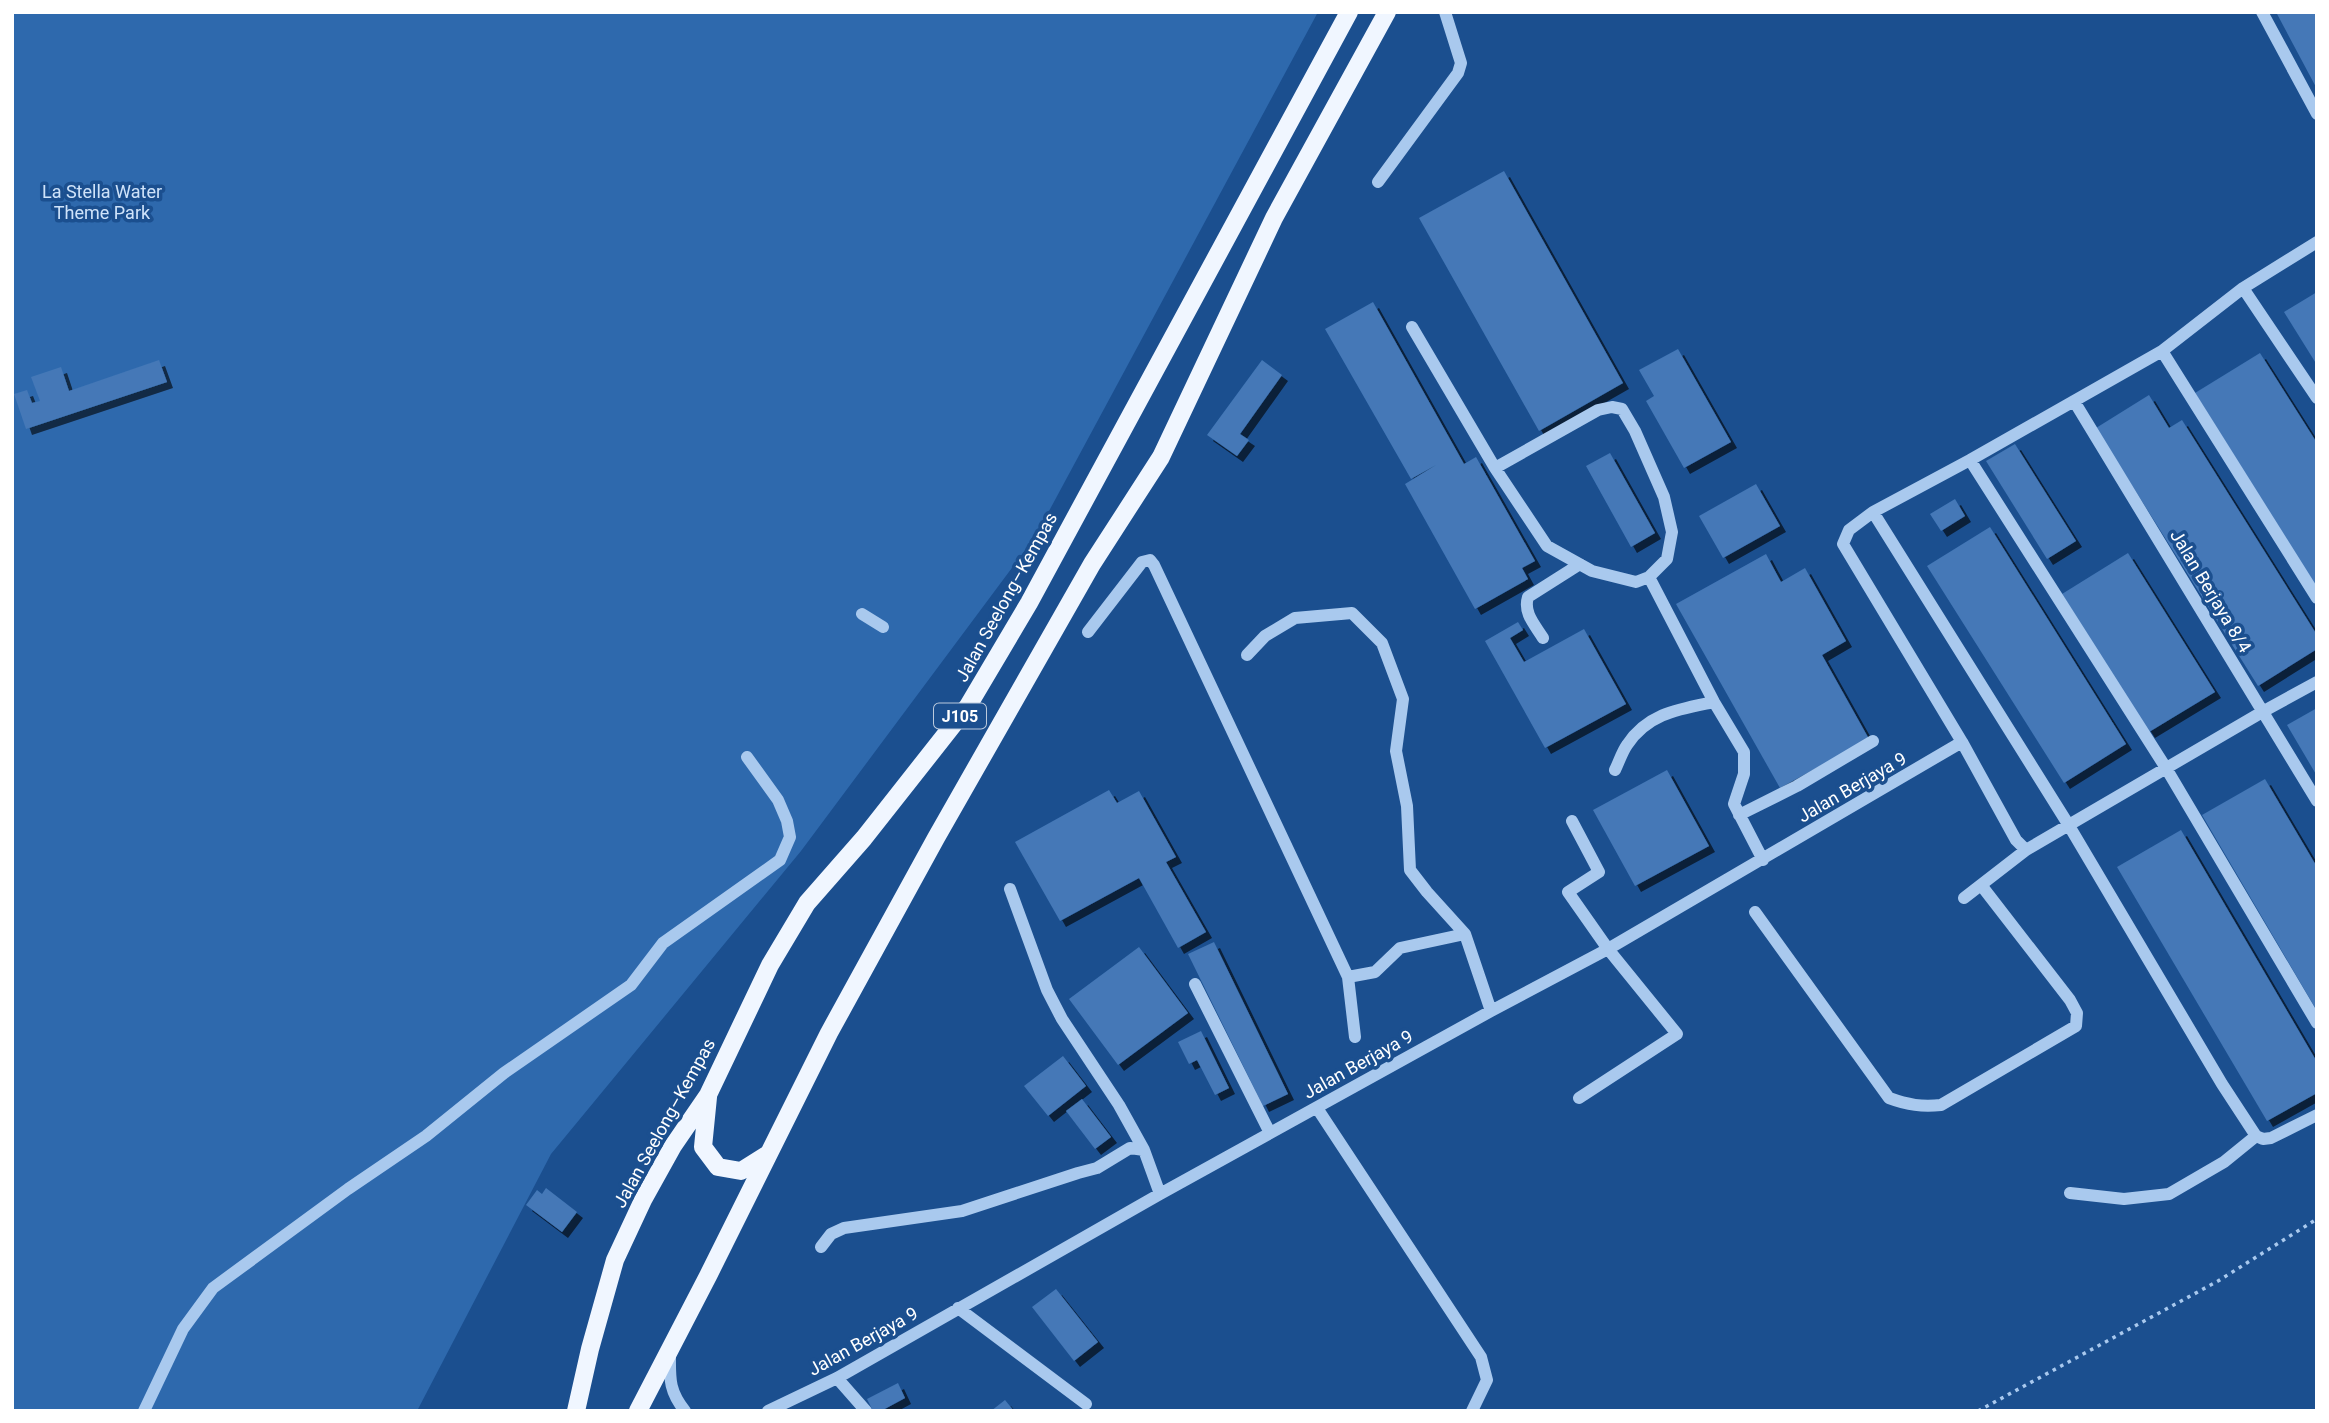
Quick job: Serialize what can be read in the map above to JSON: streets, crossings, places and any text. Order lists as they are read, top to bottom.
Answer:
{
  "streets": {
    "main road": ["Jalan Seelong–Kempas", "J105"],
    "street": ["Jalan Berjaya 8/4", "Jalan Berjaya 9"]
  },
  "parks": ["La Stella Water Theme Park"]
}
